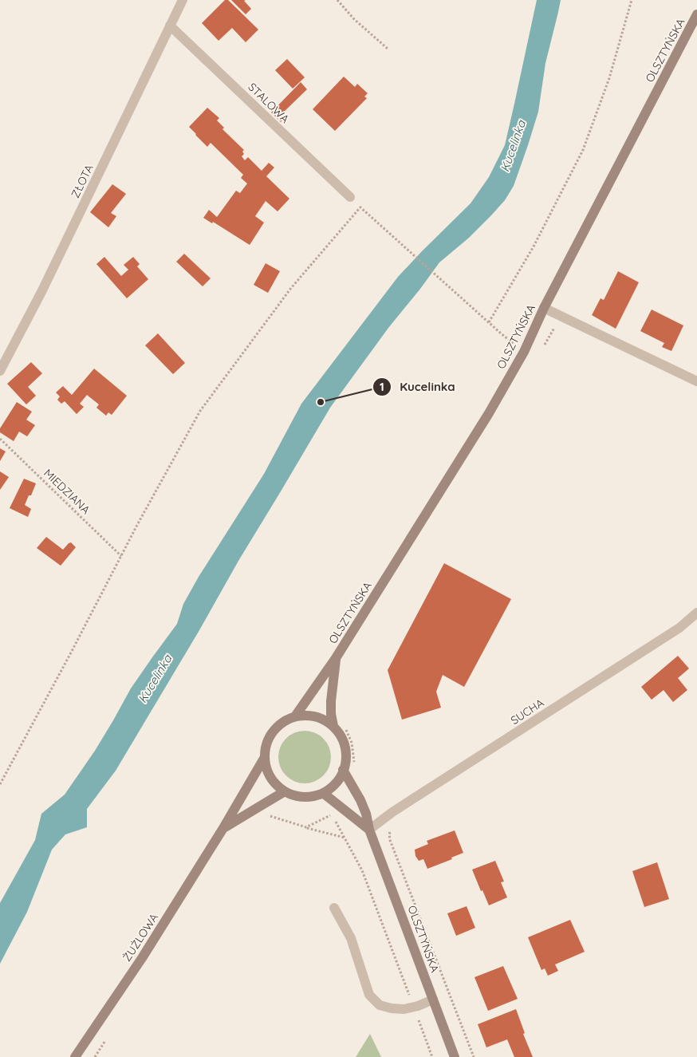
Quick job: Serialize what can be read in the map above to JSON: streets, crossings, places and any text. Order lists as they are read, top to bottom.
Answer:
{
  "streets": {
    "street": [
      "OLSZTYŃSKA",
      "STALOWA",
      "ZŁOTA",
      "SUCHA",
      "ŻUŻLOWA"
    ],
    "path": ["MIEDZIANA"]
  },
  "crossings": [
    ["OLSZTYŃSKA", "SUCHA"],
    ["OLSZTYŃSKA", "ŻUŻLOWA"],
    ["STALOWA", "ZŁOTA"]
  ],
  "water": ["Kucelinka"],
  "places": ["Kucelinka"]
}
